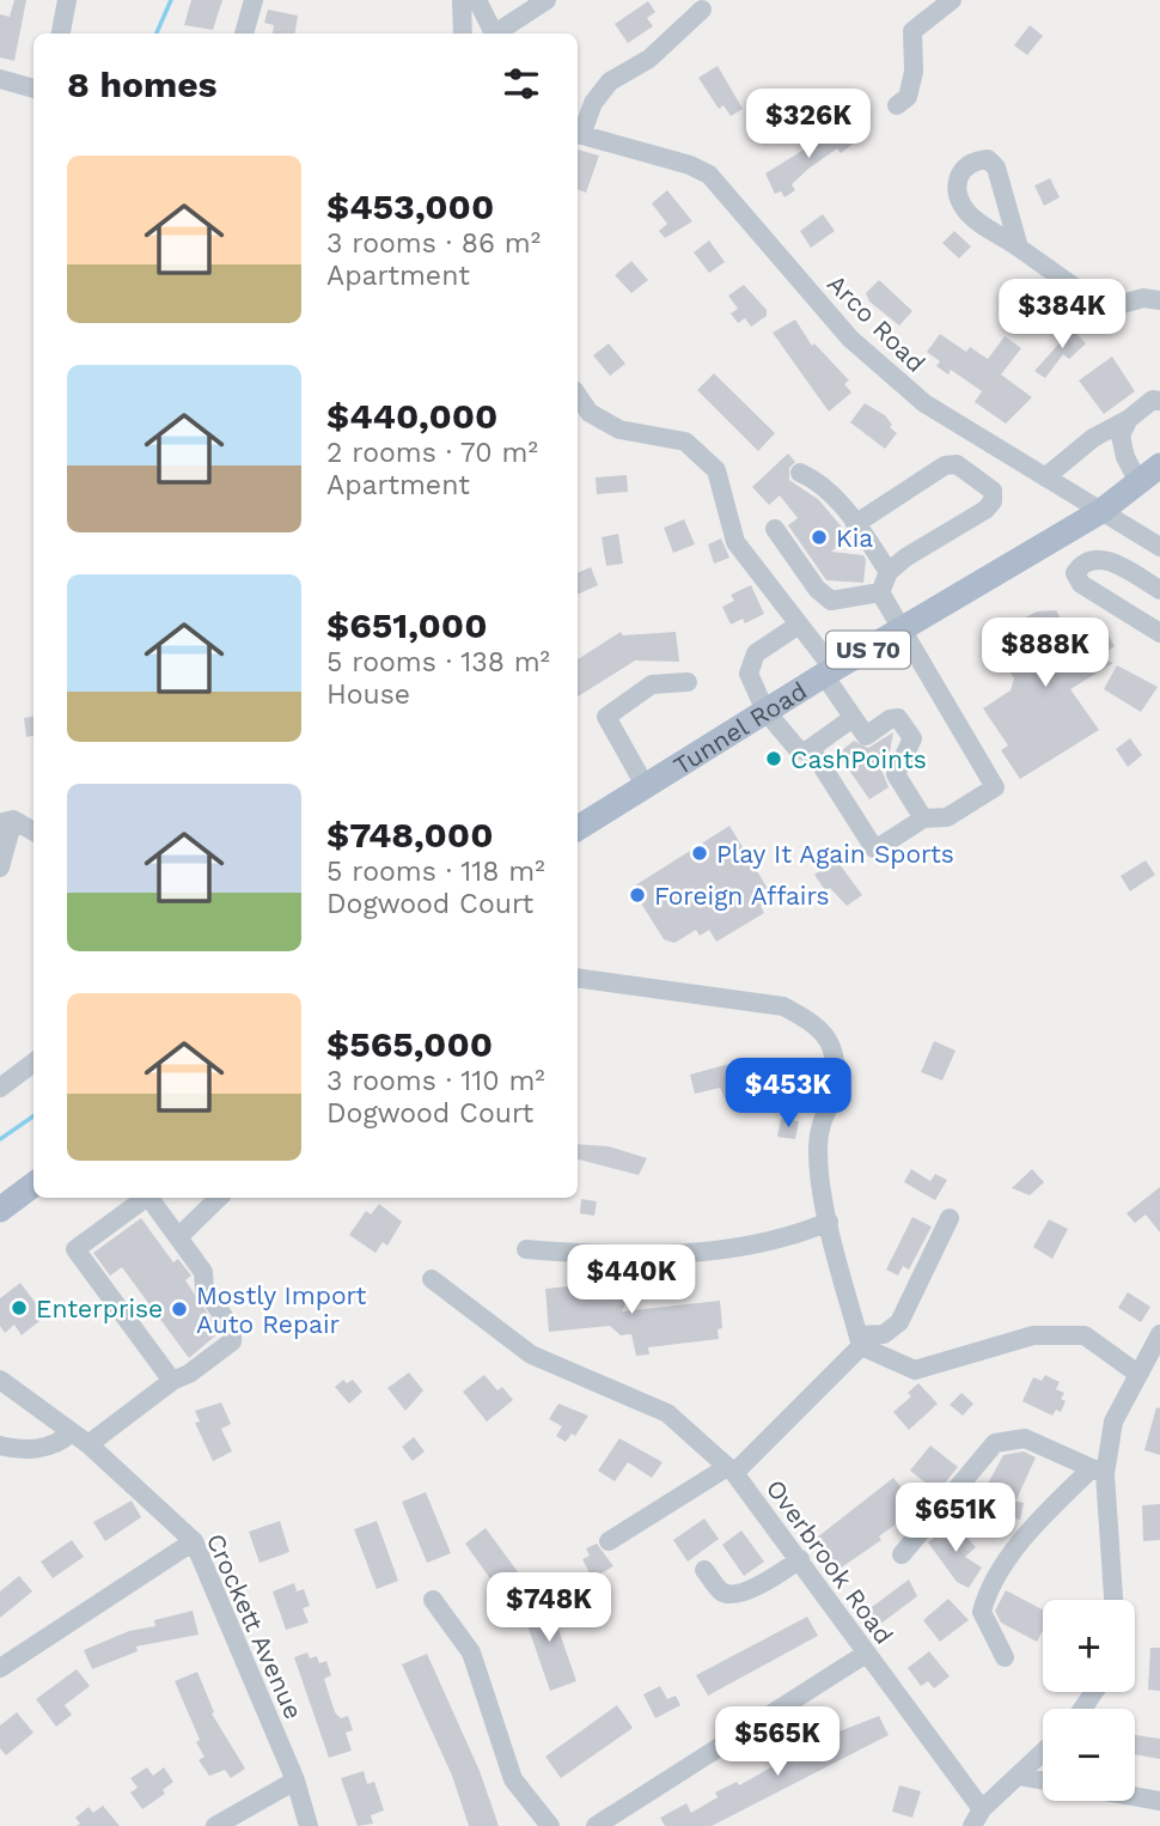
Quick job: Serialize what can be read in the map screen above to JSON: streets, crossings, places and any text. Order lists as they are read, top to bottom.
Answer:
{
  "streets": {
    "main road": ["US 70", "Tunnel Road"],
    "street": ["Arco Road", "Overbrook Road", "Crockett Avenue"]
  },
  "crossings": [
    ["Arco Road", "Tunnel Road"]
  ],
  "places": [
    "Kia",
    "CashPoints",
    "Play It Again Sports",
    "Foreign Affairs",
    "Enterprise",
    "Mostly Import Auto Repair"
  ],
  "page": {
    "heading": "8 homes",
    "price": [
      "$326K",
      "$384K",
      "$888K",
      "$453K",
      "$440K",
      "$651K",
      "$748K",
      "$565K"
    ],
    "list": [
      {
        "name": "$453,000",
        "note": "3 rooms · 86 m² · Apartment"
      },
      {
        "name": "$440,000",
        "note": "2 rooms · 70 m² · Apartment"
      },
      {
        "name": "$651,000",
        "note": "5 rooms · 138 m² · House"
      },
      {
        "name": "$748,000",
        "note": "5 rooms · 118 m² · Dogwood Court"
      },
      {
        "name": "$565,000",
        "note": "3 rooms · 110 m² · Dogwood Court"
      }
    ],
    "map_buttons": ["+", "−"]
  }
}
